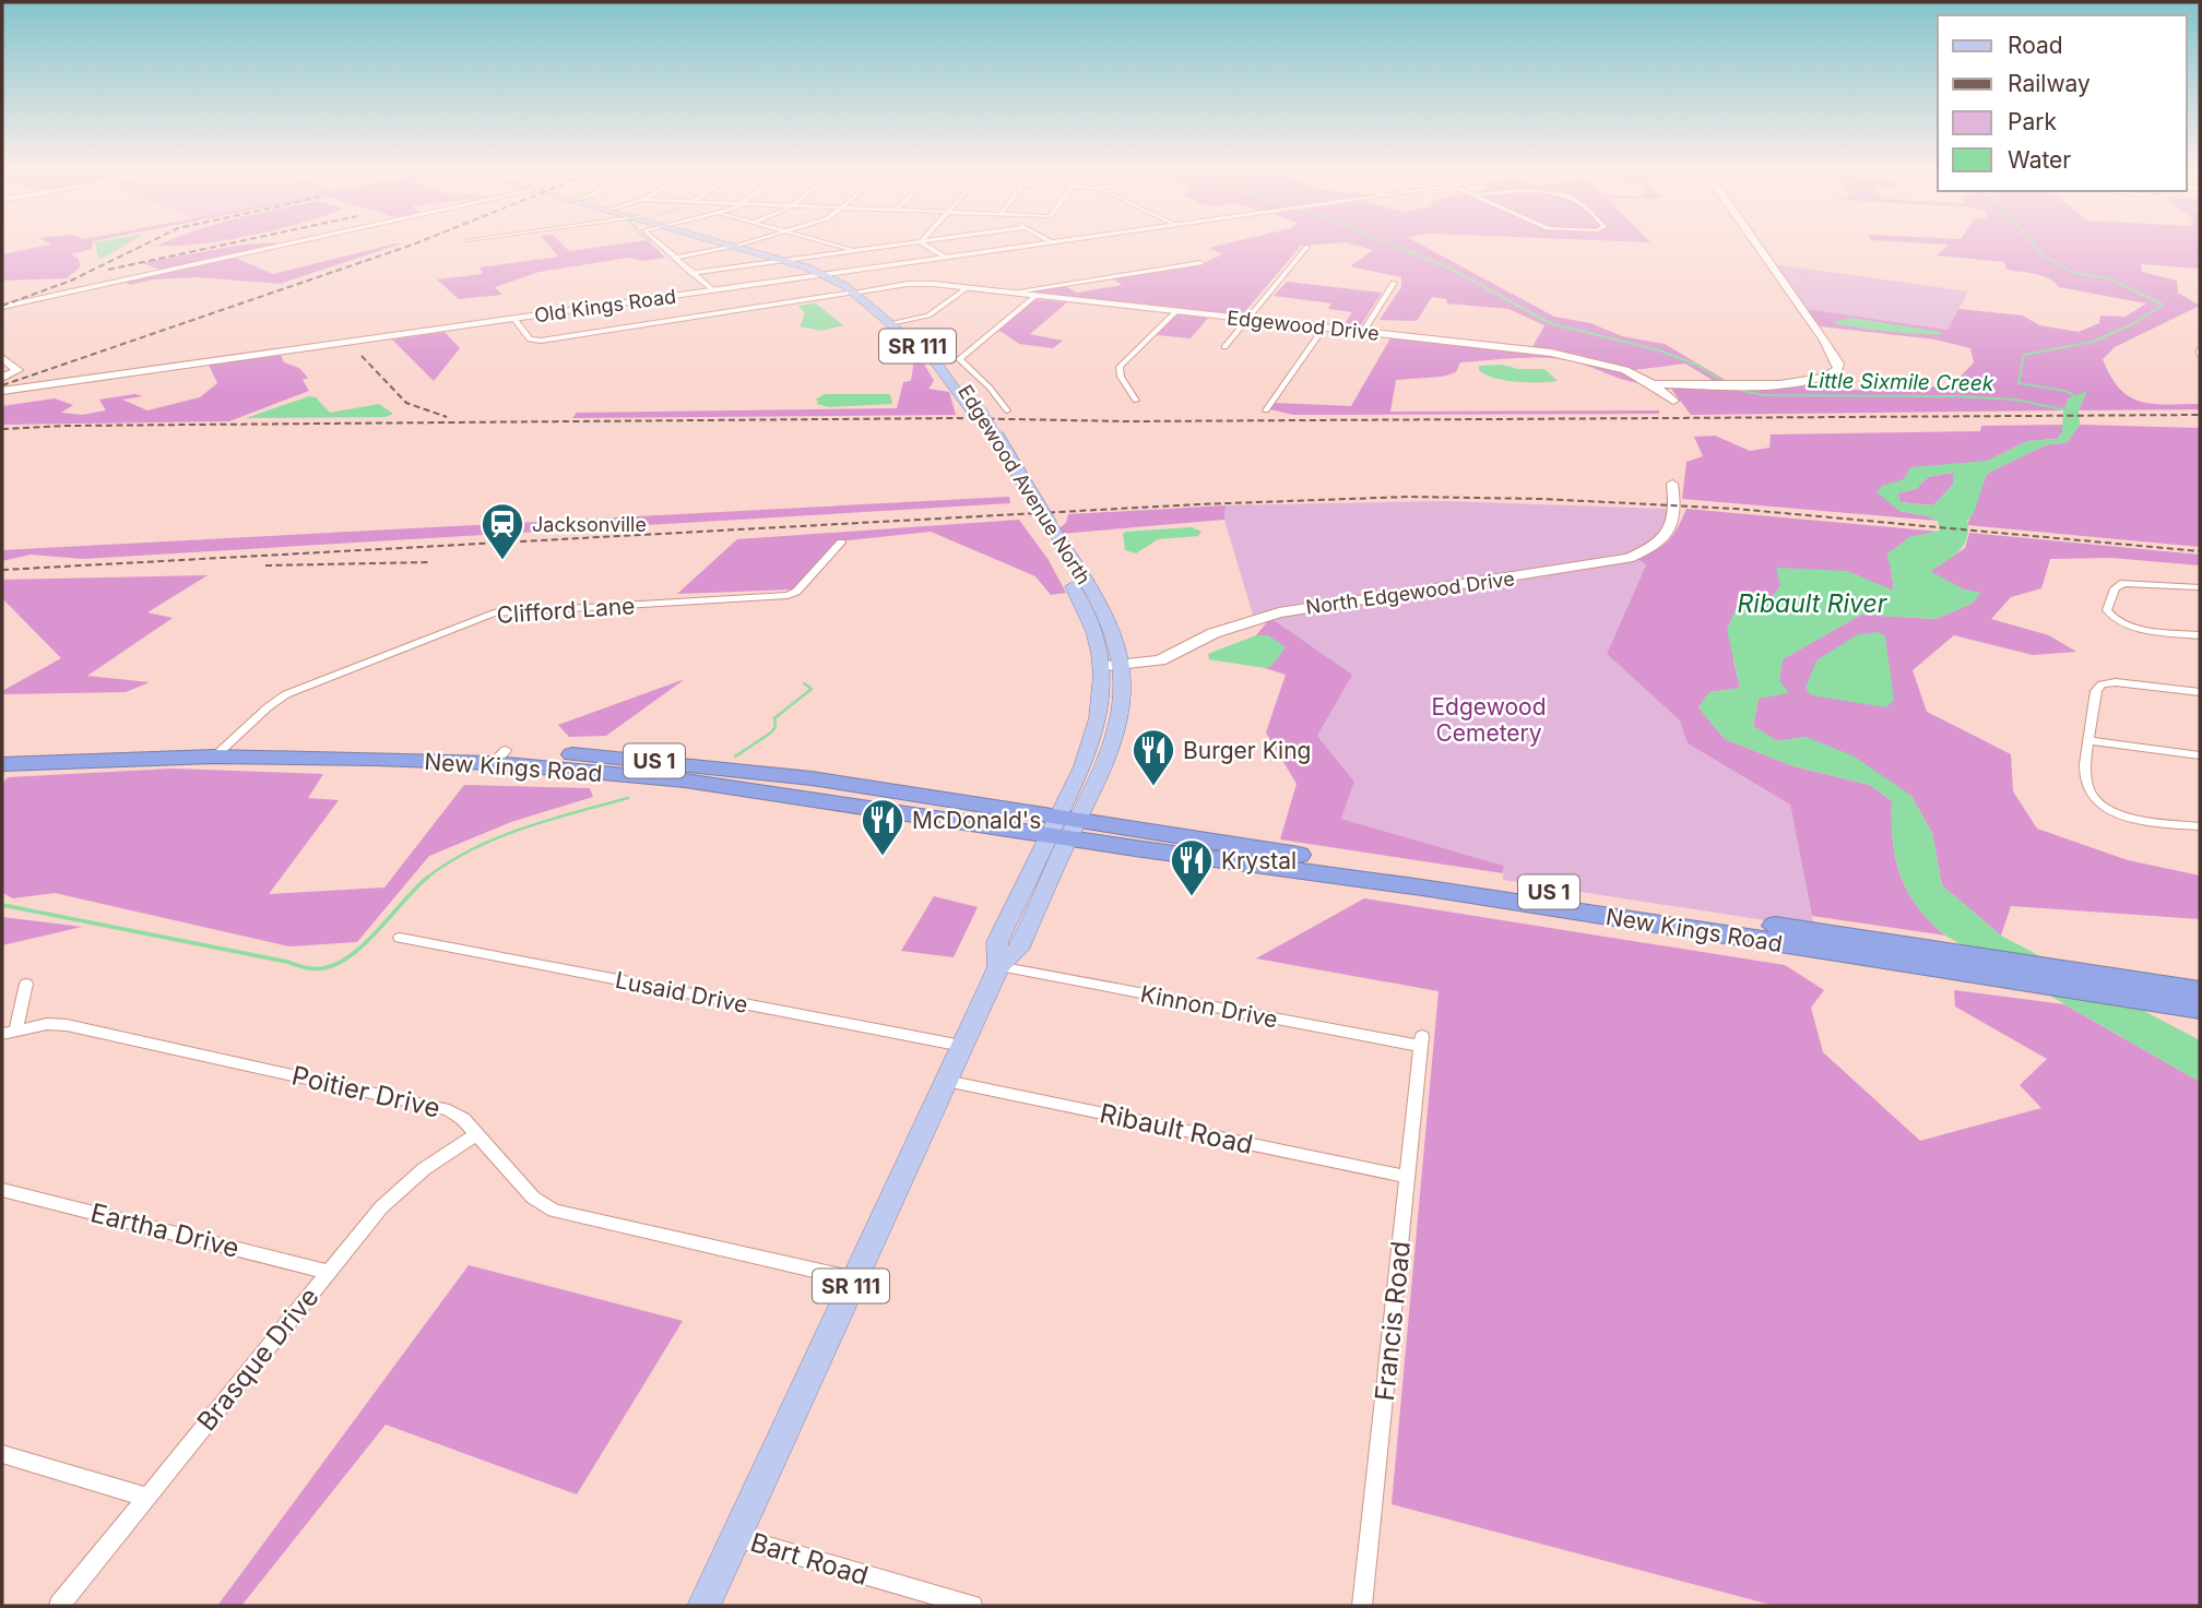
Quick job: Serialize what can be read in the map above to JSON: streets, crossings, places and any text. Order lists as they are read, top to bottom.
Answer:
{
  "streets": {
    "highway": ["US 1", "New Kings Road"],
    "main road": ["SR 111", "Edgewood Avenue North"],
    "street": [
      "Old Kings Road",
      "Edgewood Drive",
      "North Edgewood Drive",
      "Clifford Lane",
      "Lusaid Drive",
      "Kinnon Drive",
      "Poitier Drive",
      "Ribault Road",
      "Eartha Drive",
      "Francis Road",
      "Brasque Drive",
      "Bart Road"
    ]
  },
  "crossings": [
    ["Old Kings Road", "Edgewood Avenue North"],
    ["Edgewood Drive", "Edgewood Avenue North"],
    ["SR 111", "Edgewood Avenue North"],
    ["SR 111", "New Kings Road"],
    ["SR 111", "Lusaid Drive"],
    ["SR 111", "Kinnon Drive"],
    ["SR 111", "Poitier Drive"],
    ["SR 111", "Ribault Road"],
    ["SR 111", "Bart Road"],
    ["Edgewood Avenue North", "North Edgewood Drive"],
    ["Edgewood Avenue North", "New Kings Road"],
    ["Clifford Lane", "New Kings Road"],
    ["Kinnon Drive", "Francis Road"],
    ["Poitier Drive", "Brasque Drive"],
    ["Ribault Road", "Francis Road"],
    ["Eartha Drive", "Brasque Drive"]
  ],
  "water": ["Little Sixmile Creek", "Ribault River"],
  "parks": ["Edgewood Cemetery"],
  "places": {
    "station": ["Jacksonville"],
    "restaurant": ["Burger King", "McDonald's", "Krystal"]
  },
  "legend": [
    "Road",
    "Railway",
    "Park",
    "Water"
  ]
}
